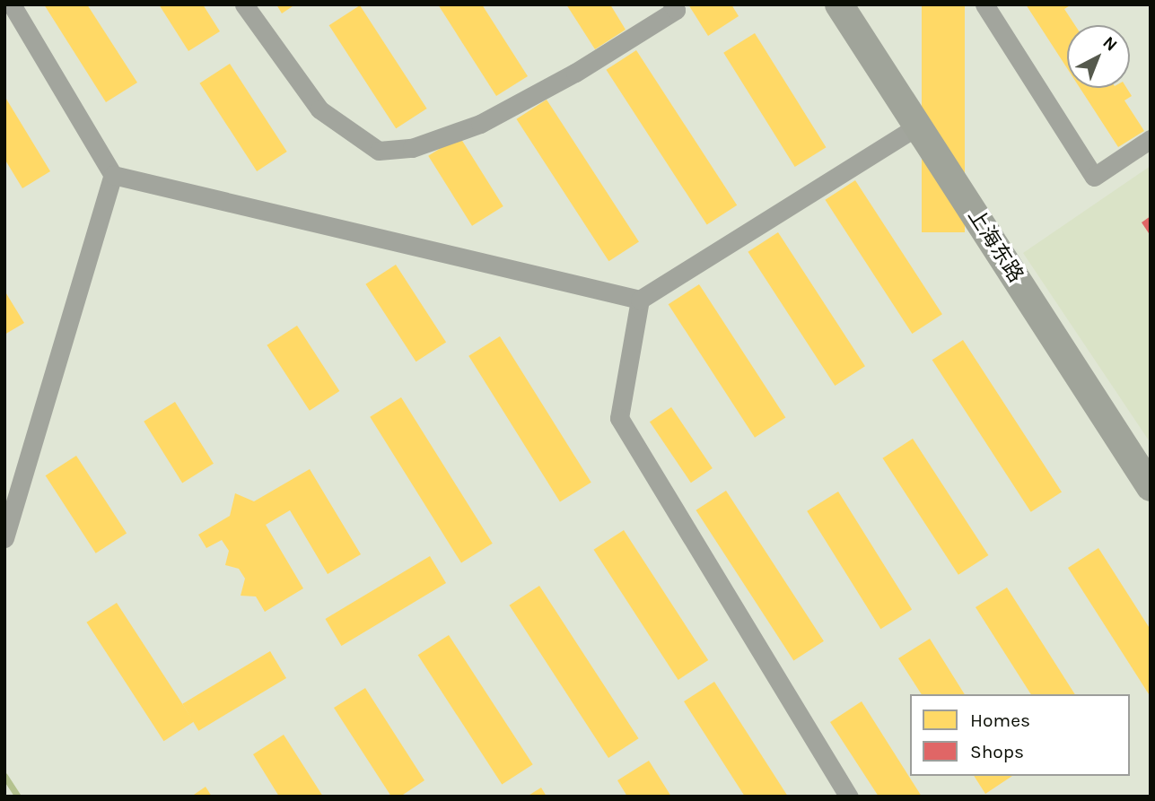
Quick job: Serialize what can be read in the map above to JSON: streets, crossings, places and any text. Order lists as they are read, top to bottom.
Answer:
{
  "streets": {
    "street": ["上海东路"]
  },
  "legend": ["Homes", "Shops"],
  "north": "top right"
}
